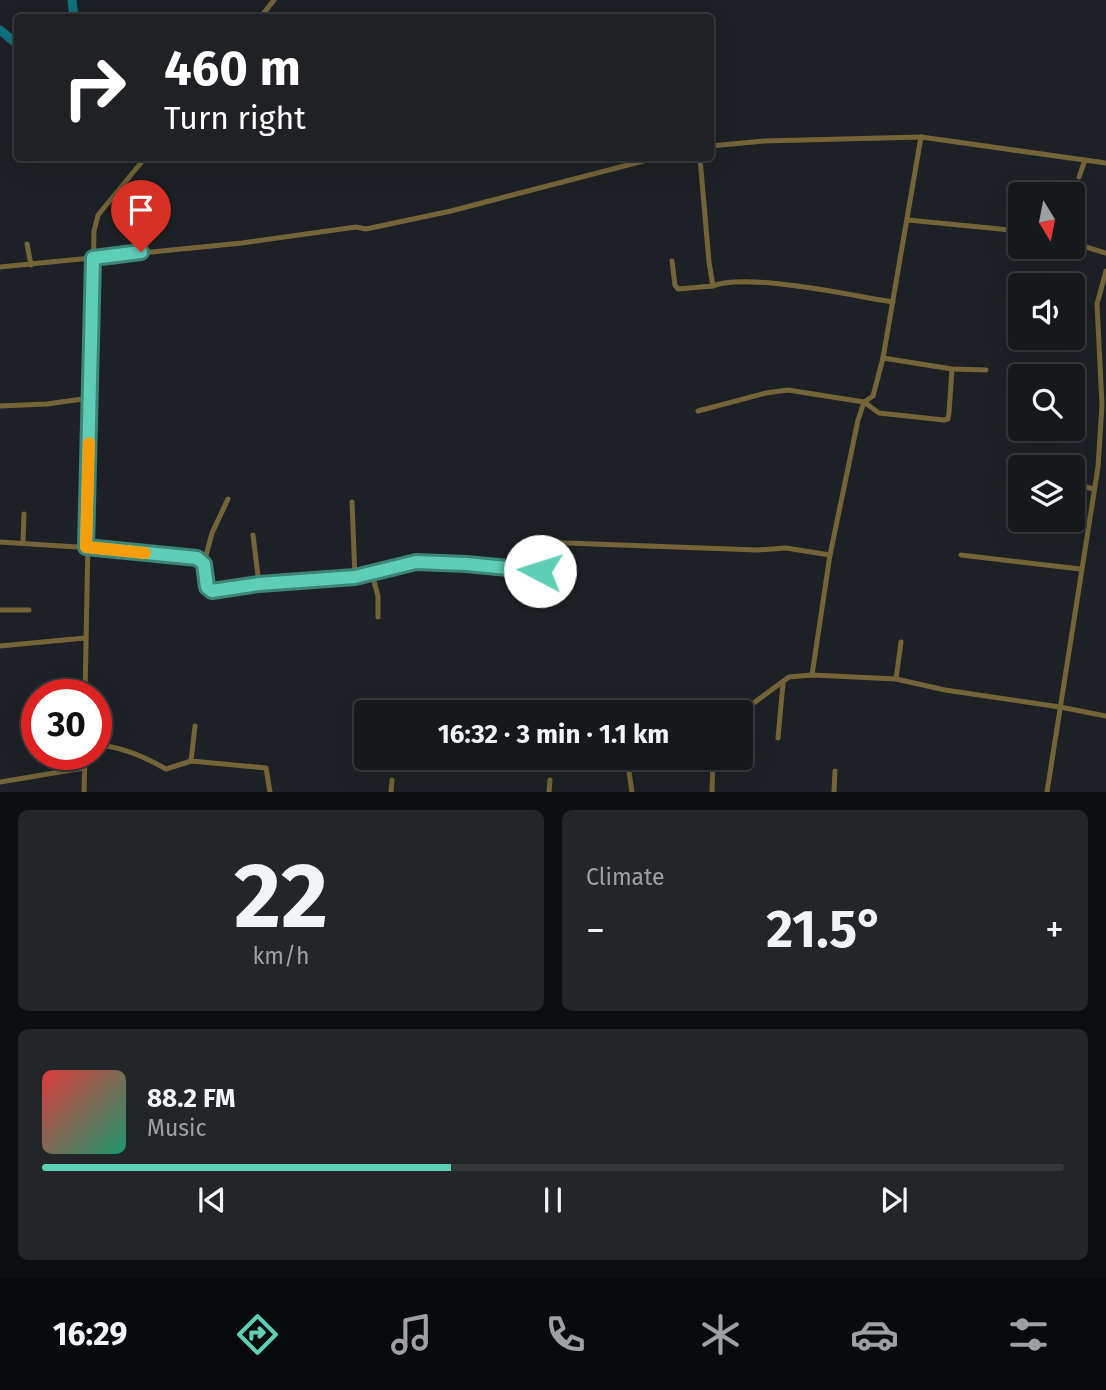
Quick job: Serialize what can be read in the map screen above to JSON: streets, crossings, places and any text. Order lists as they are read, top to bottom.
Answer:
{
  "north": "bottom",
  "page": {
    "turn": ["460 m", "Turn right"],
    "limit": "30",
    "trip": "16:32 · 3 min · 1.1 km",
    "tile": [
      ["22", "km/h"],
      "Climate"
    ],
    "heat": ["−", "21.5°", "+"],
    "song": ["88.2 FM", "Music"],
    "tabs": "16:29"
  }
}
